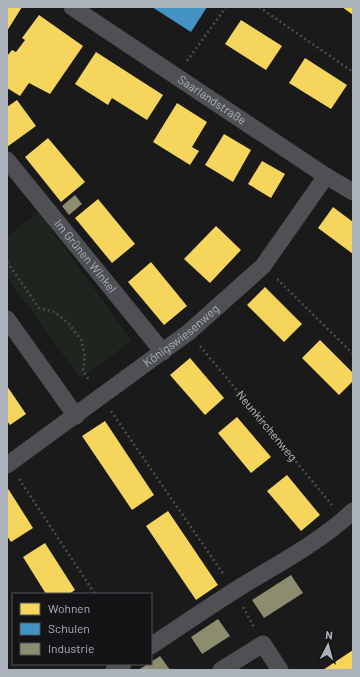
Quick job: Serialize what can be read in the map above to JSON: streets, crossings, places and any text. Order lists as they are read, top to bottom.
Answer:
{
  "streets": {
    "street": ["Saarlandstraße", "Im Grünen Winkel", "Königswiesenweg"],
    "path": ["Neunkirchenweg"]
  },
  "crossings": [
    ["Saarlandstraße", "Königswiesenweg"],
    ["Im Grünen Winkel", "Königswiesenweg"],
    ["Königswiesenweg", "Neunkirchenweg"]
  ],
  "legend": ["Wohnen", "Schulen", "Industrie"],
  "north": "top"
}
